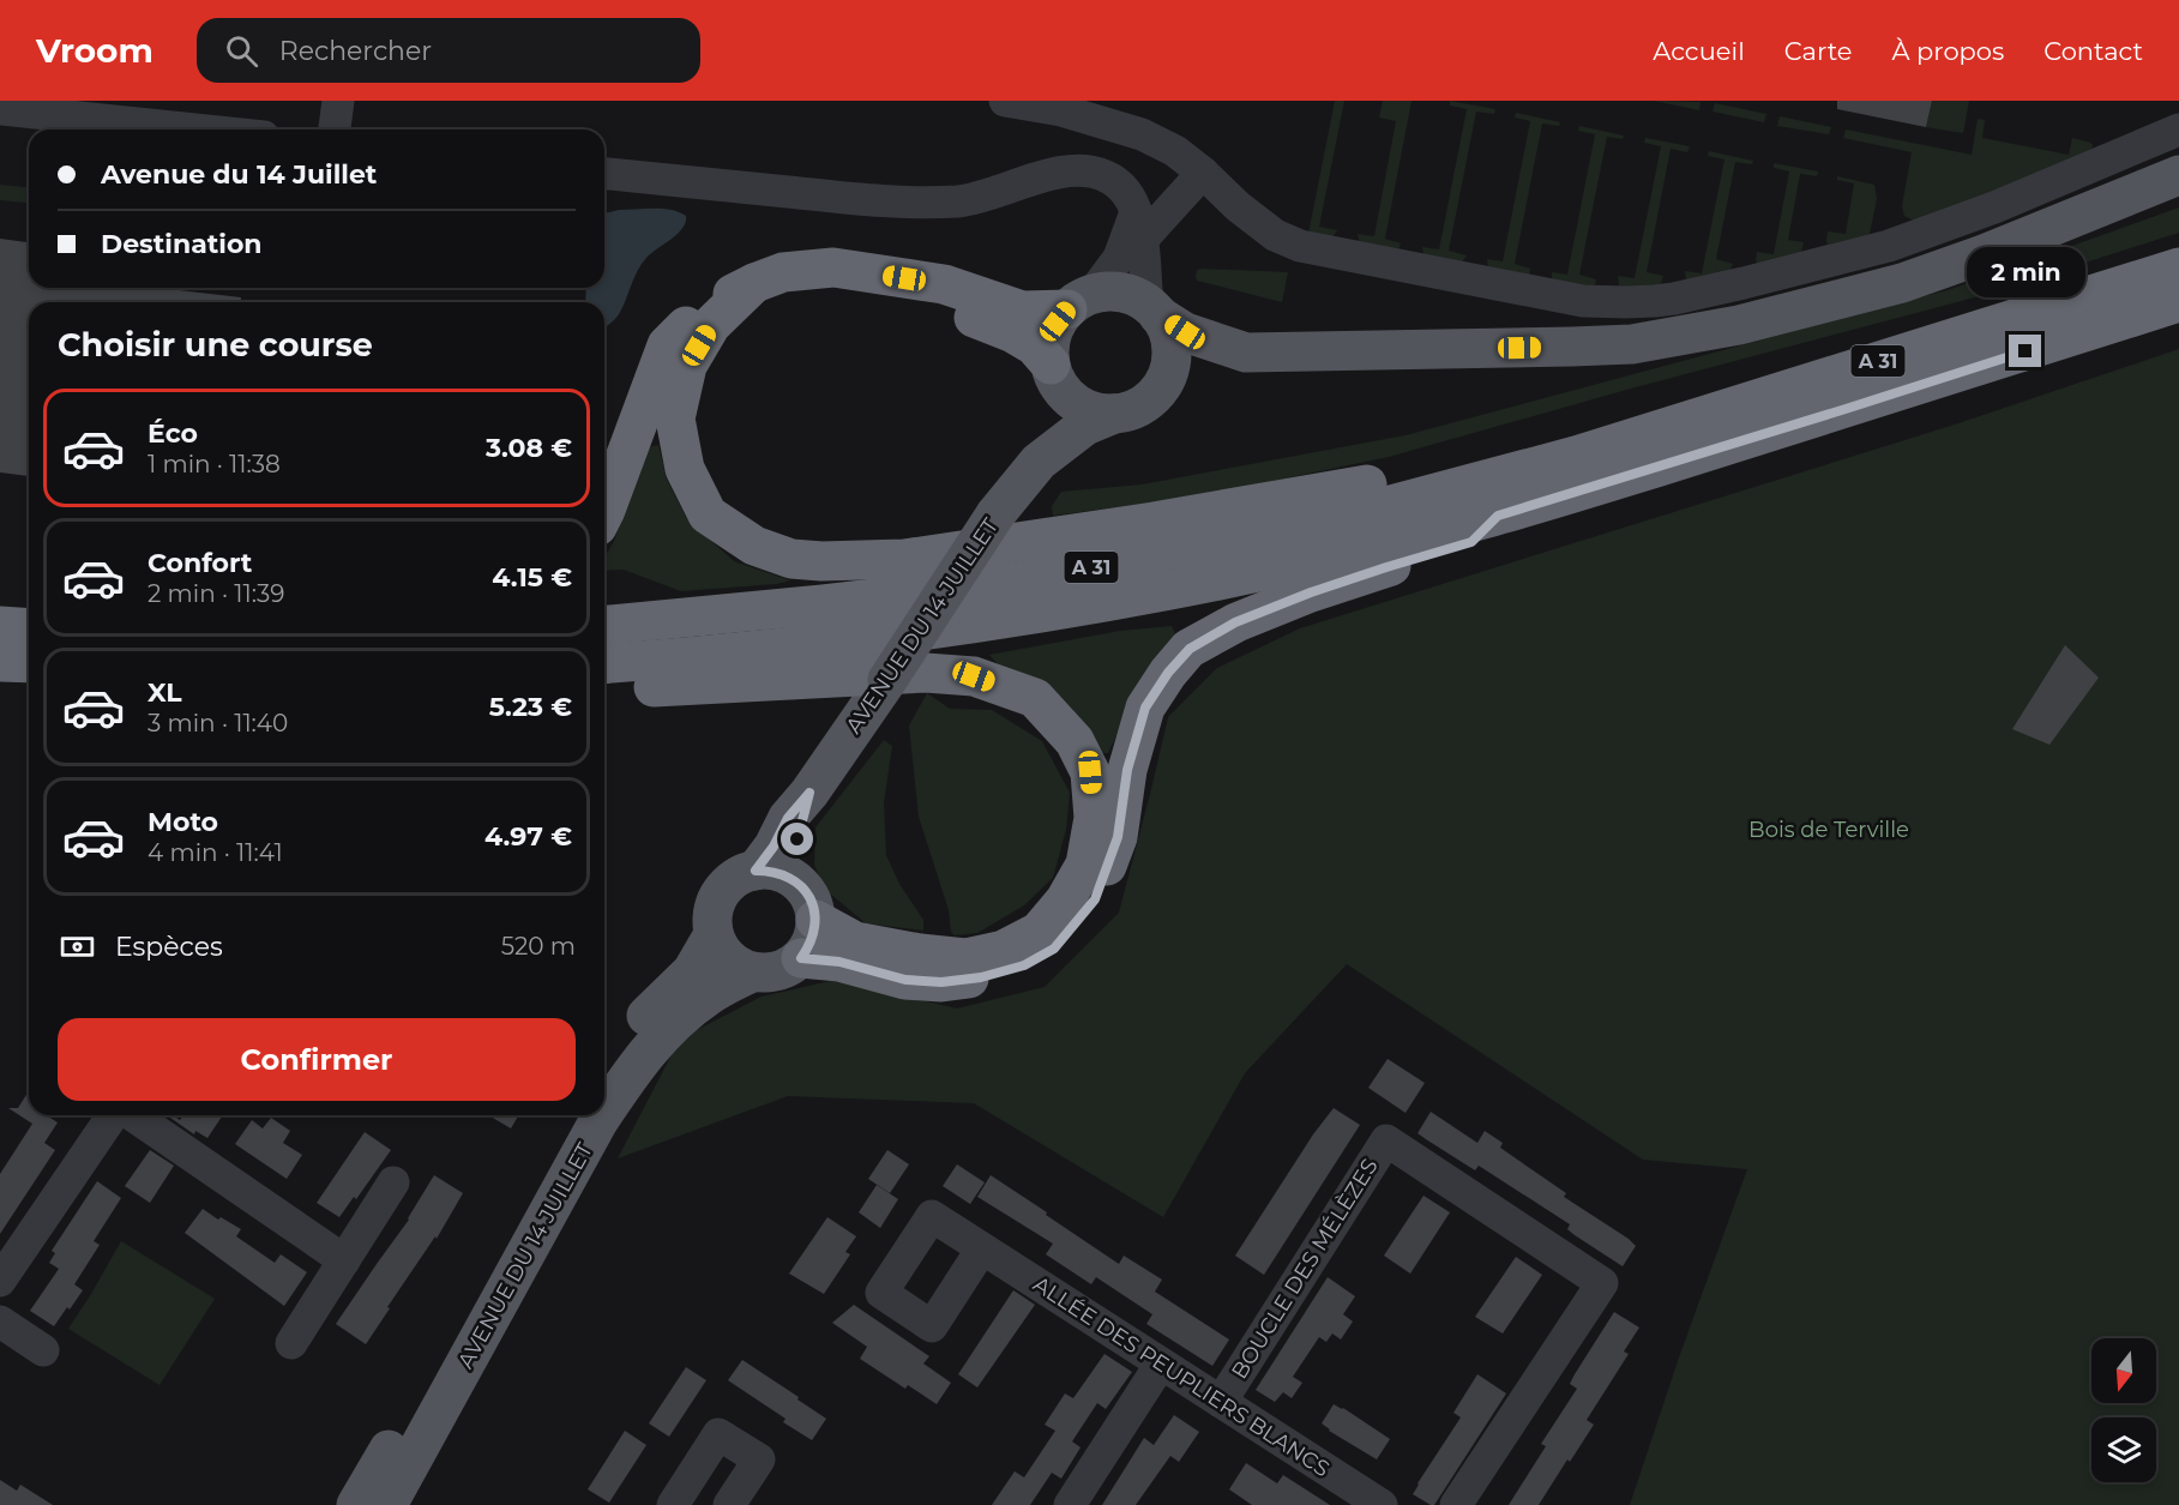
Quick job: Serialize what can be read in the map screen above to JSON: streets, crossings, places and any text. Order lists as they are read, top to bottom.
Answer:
{
  "streets": {
    "highway": ["A 31"],
    "main road": ["AVENUE DU 14 JUILLET"],
    "street": ["BOUCLE DES MÉLÈZES", "ALLÉE DES PEUPLIERS BLANCS"]
  },
  "crossings": [
    ["BOUCLE DES MÉLÈZES", "ALLÉE DES PEUPLIERS BLANCS"]
  ],
  "parks": ["Bois de Terville"],
  "north": "bottom",
  "page": {
    "header": "Vroom",
    "search": "Rechercher",
    "nav": [
      "Accueil",
      "Carte",
      "À propos",
      "Contact"
    ],
    "banner": ["Avenue du 14 Juillet", "Destination"],
    "bubble": "2 min",
    "heading": "Choisir une course",
    "list": [
      {
        "name": "Éco",
        "note": "1 min · 11:38",
        "value": "3.08 €"
      },
      {
        "name": "Confort",
        "note": "2 min · 11:39",
        "value": "4.15 €"
      },
      {
        "name": "XL",
        "note": "3 min · 11:40",
        "value": "5.23 €"
      },
      {
        "name": "Moto",
        "note": "4 min · 11:41",
        "value": "4.97 €"
      }
    ],
    "pay": ["Espèces", "520 m"],
    "buttons": "Confirmer"
  }
}
